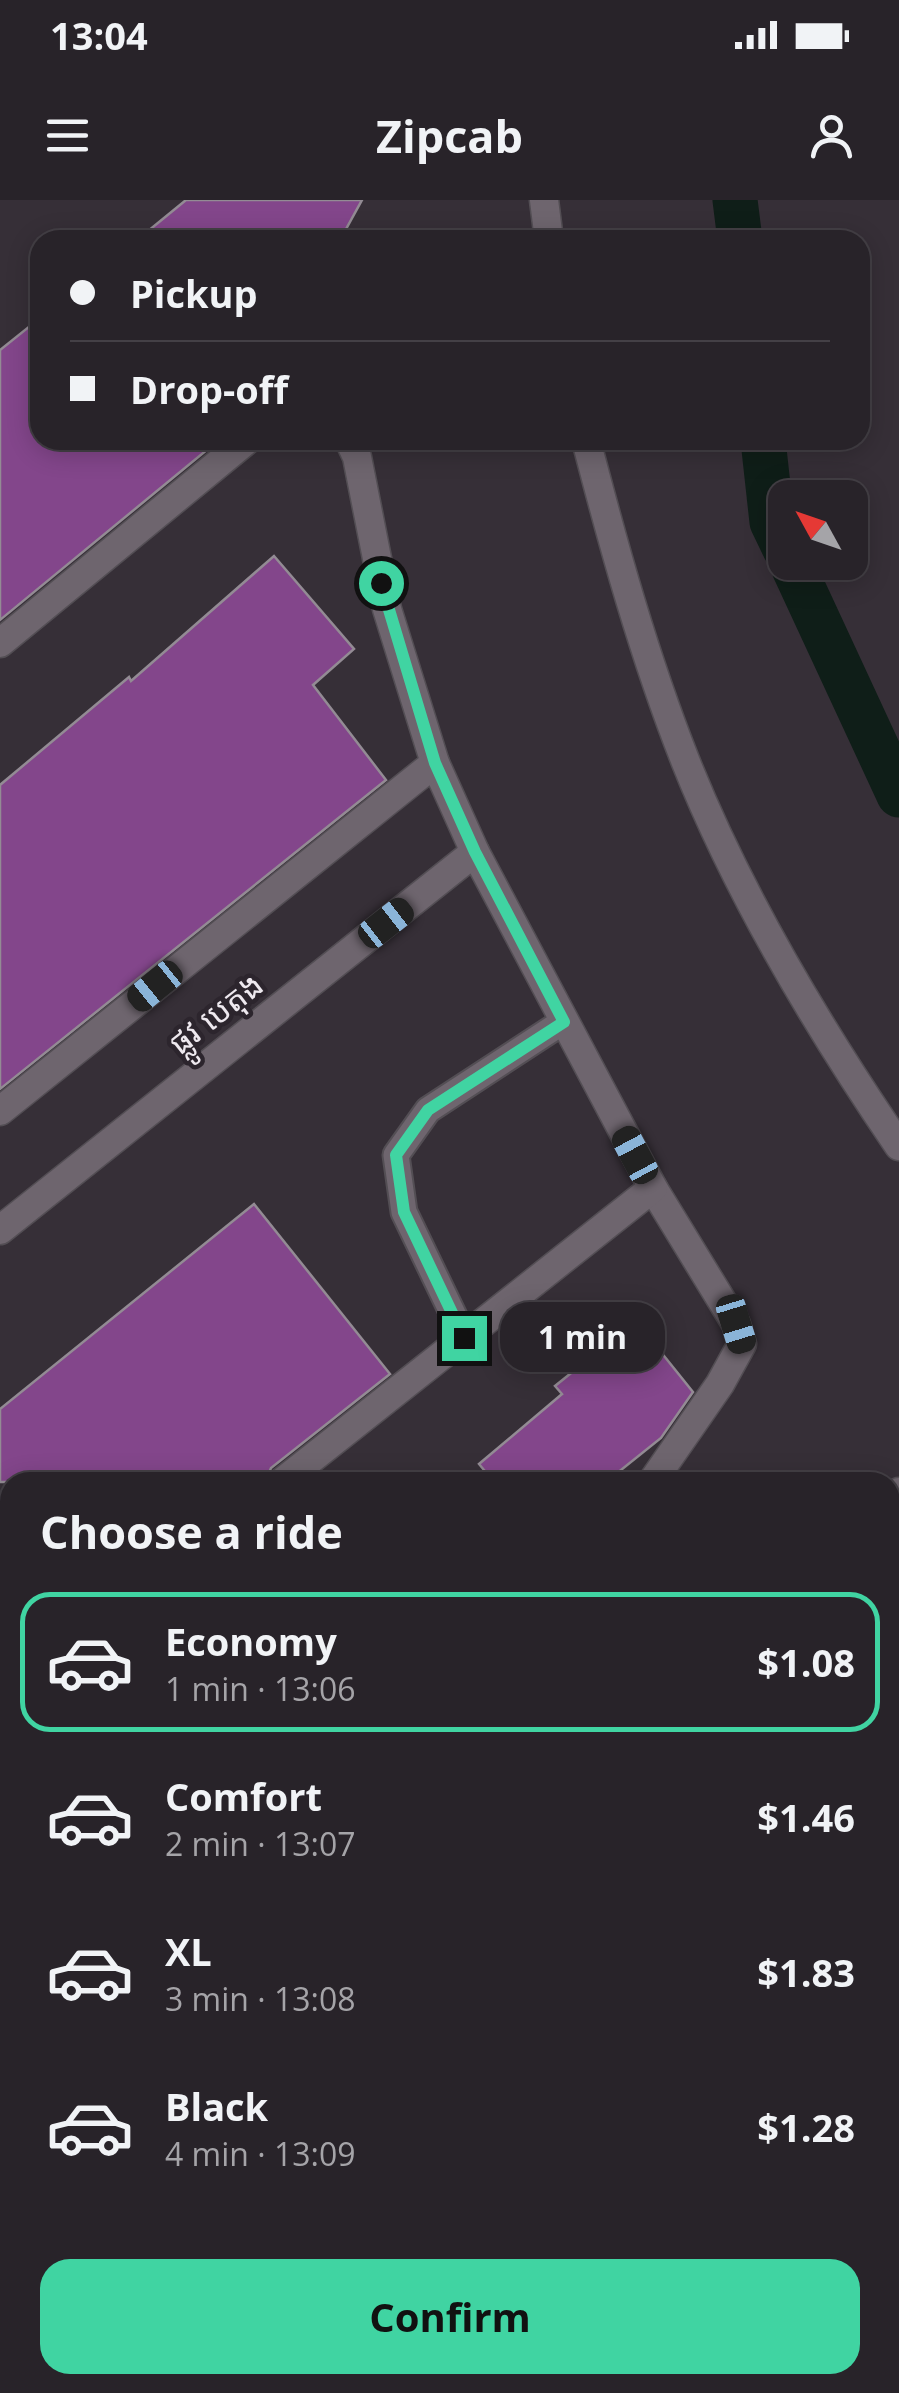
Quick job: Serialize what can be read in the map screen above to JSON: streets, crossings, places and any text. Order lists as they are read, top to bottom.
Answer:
{
  "streets": {
    "street": ["ផ្លូវ បេតុង"]
  },
  "north": "top left",
  "page": {
    "status": "13:04",
    "header": "Zipcab",
    "banner": ["Pickup", "Drop-off"],
    "bubble": "1 min",
    "heading": "Choose a ride",
    "list": [
      {
        "name": "Economy",
        "note": "1 min · 13:06",
        "value": "$1.08"
      },
      {
        "name": "Comfort",
        "note": "2 min · 13:07",
        "value": "$1.46"
      },
      {
        "name": "XL",
        "note": "3 min · 13:08",
        "value": "$1.83"
      },
      {
        "name": "Black",
        "note": "4 min · 13:09",
        "value": "$1.28"
      }
    ],
    "buttons": "Confirm"
  }
}
